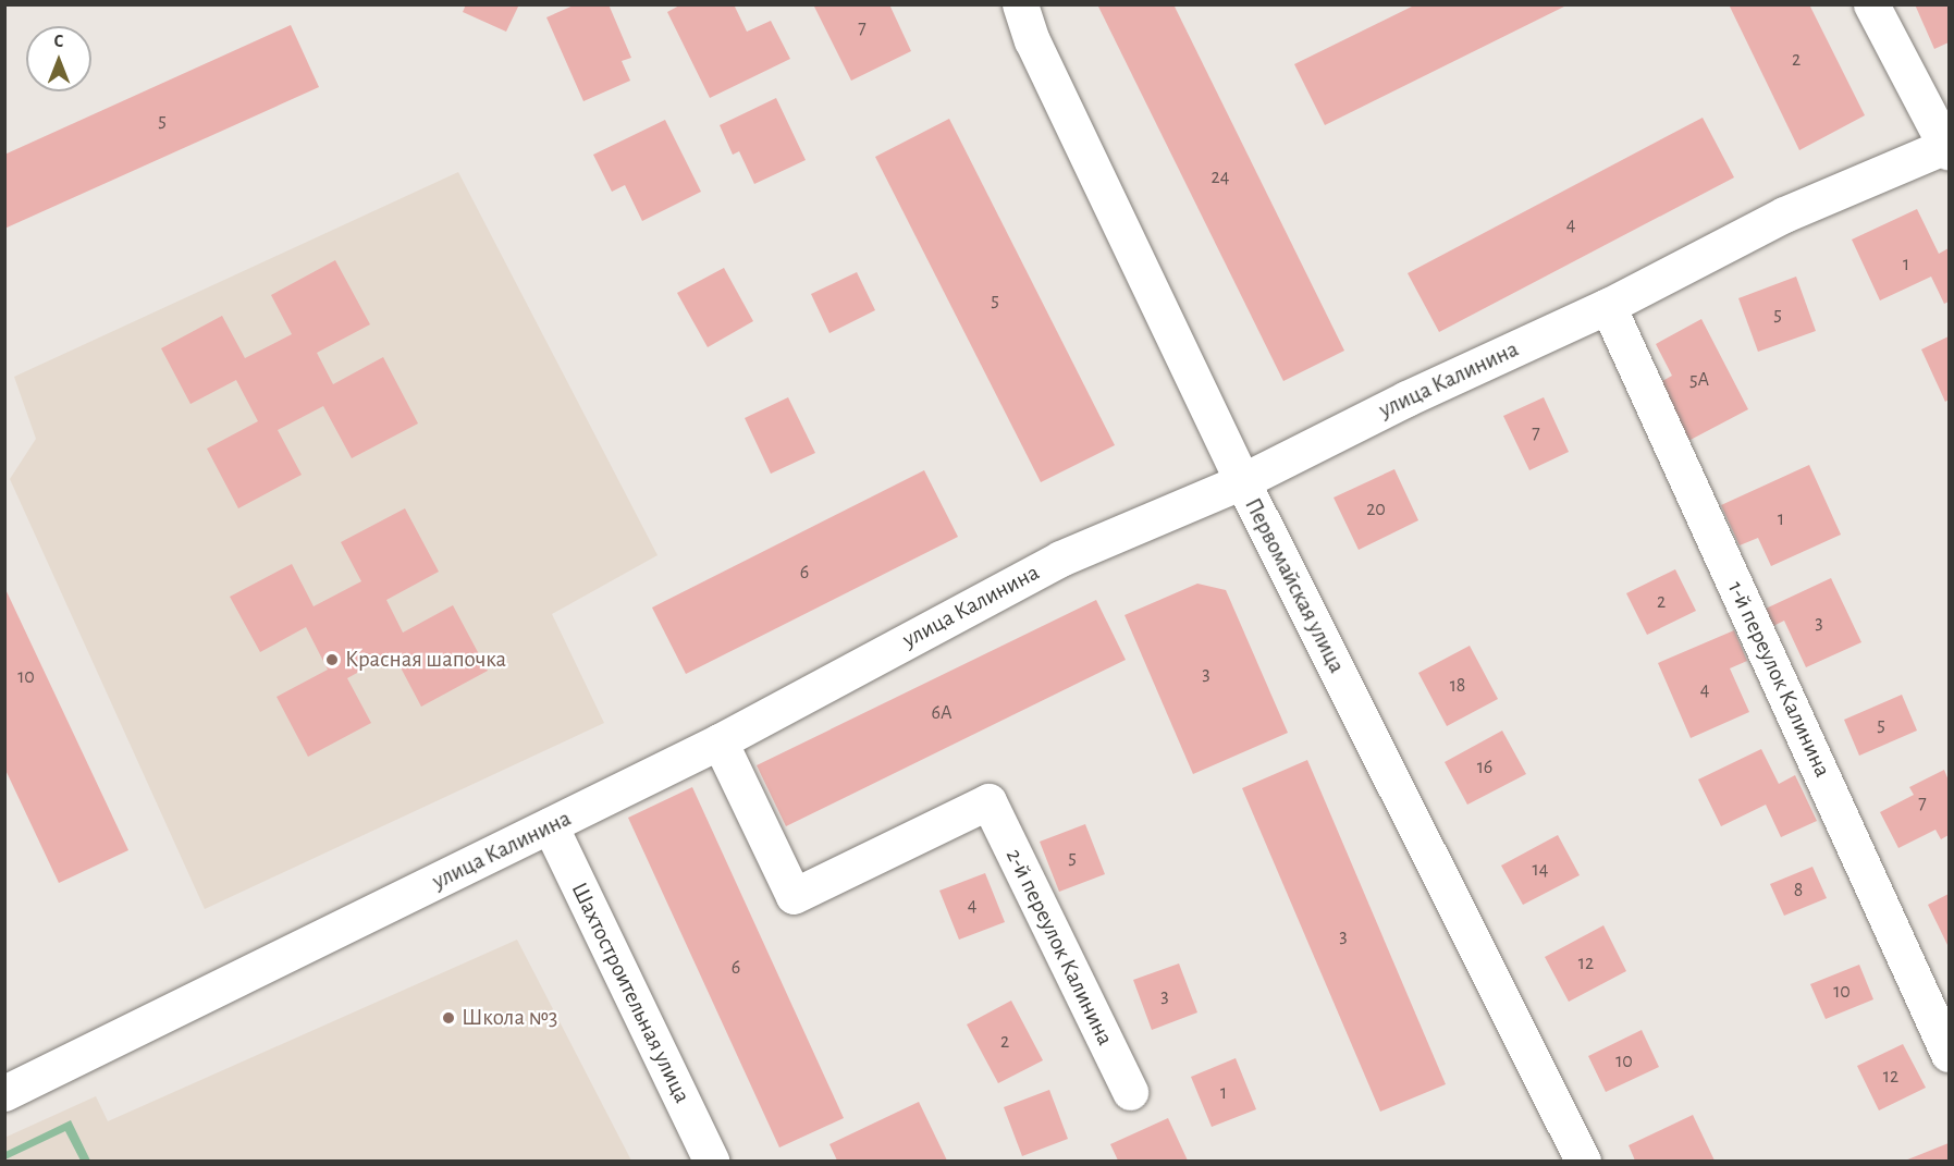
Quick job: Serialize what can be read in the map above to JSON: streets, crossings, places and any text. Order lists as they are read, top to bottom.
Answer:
{
  "streets": {
    "street": [
      "улица Калинина",
      "Первомайская улица",
      "1-й переулок Калинина",
      "2-й переулок Калинина",
      "Шахтостроительная улица"
    ]
  },
  "crossings": [
    ["улица Калинина", "Первомайская улица"],
    ["улица Калинина", "1-й переулок Калинина"],
    ["улица Калинина", "2-й переулок Калинина"],
    ["улица Калинина", "Шахтостроительная улица"]
  ],
  "places": ["Красная шапочка", "Школа №3"],
  "house_numbers": [
    "7",
    "2",
    "5",
    "24",
    "4",
    "1",
    "5",
    "5",
    "5А",
    "7",
    "20",
    "1",
    "6",
    "2",
    "3",
    "3",
    "10",
    "18",
    "4",
    "6А",
    "5",
    "16",
    "7",
    "5",
    "14",
    "8",
    "4",
    "3",
    "12",
    "6",
    "10",
    "3",
    "2",
    "10",
    "12",
    "1"
  ],
  "north": "top"
}
